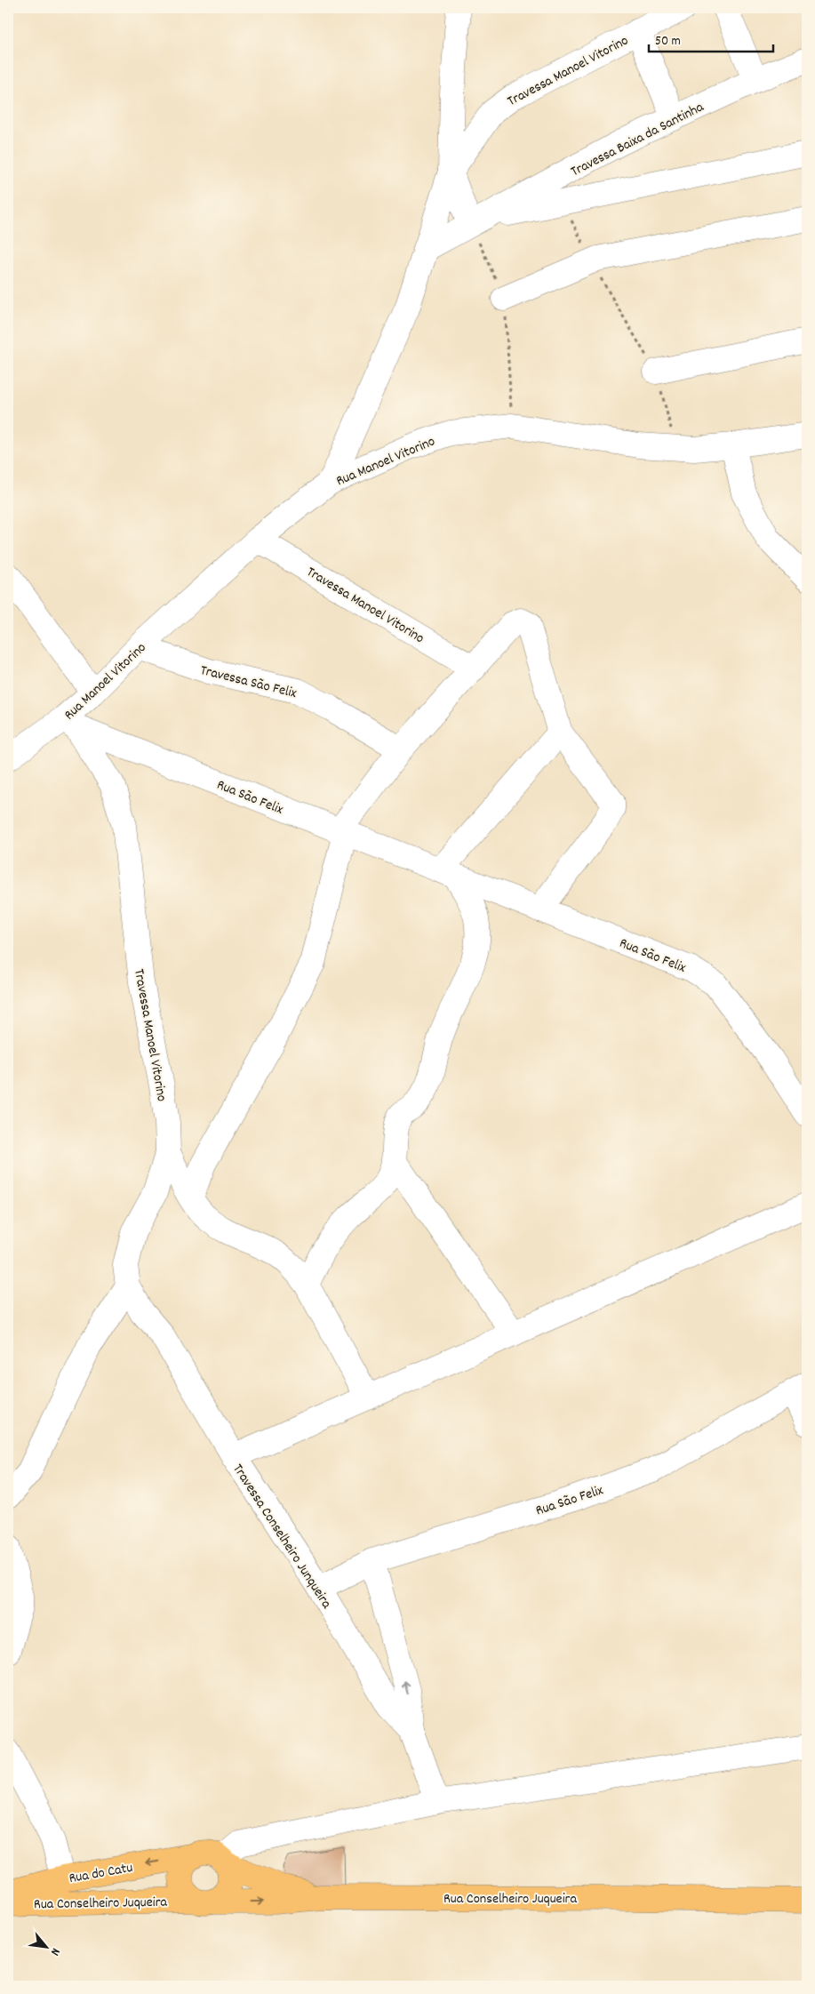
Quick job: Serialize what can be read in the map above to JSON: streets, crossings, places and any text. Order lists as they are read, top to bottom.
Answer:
{
  "streets": {
    "main road": ["Rua do Catu", "Rua Conselheiro Juqueira"],
    "street": [
      "Travessa Manoel Vitorino",
      "Travessa Baixa da Santinha",
      "Rua Manoel Vitorino",
      "Travessa São Felix",
      "Rua São Felix",
      "Travessa Conselheiro Junqueira"
    ]
  },
  "crossings": [
    ["Travessa Manoel Vitorino", "Rua Manoel Vitorino"],
    ["Travessa Manoel Vitorino", "Rua São Felix"],
    ["Travessa Manoel Vitorino", "Travessa Conselheiro Junqueira"],
    ["Rua Manoel Vitorino", "Travessa São Felix"],
    ["Rua Manoel Vitorino", "Rua São Felix"],
    ["Rua São Felix", "Travessa Conselheiro Junqueira"],
    ["Rua do Catu", "Rua Conselheiro Juqueira"]
  ],
  "one_way": ["Rua do Catu"],
  "scale_bar": "50 m",
  "north": "bottom right"
}
